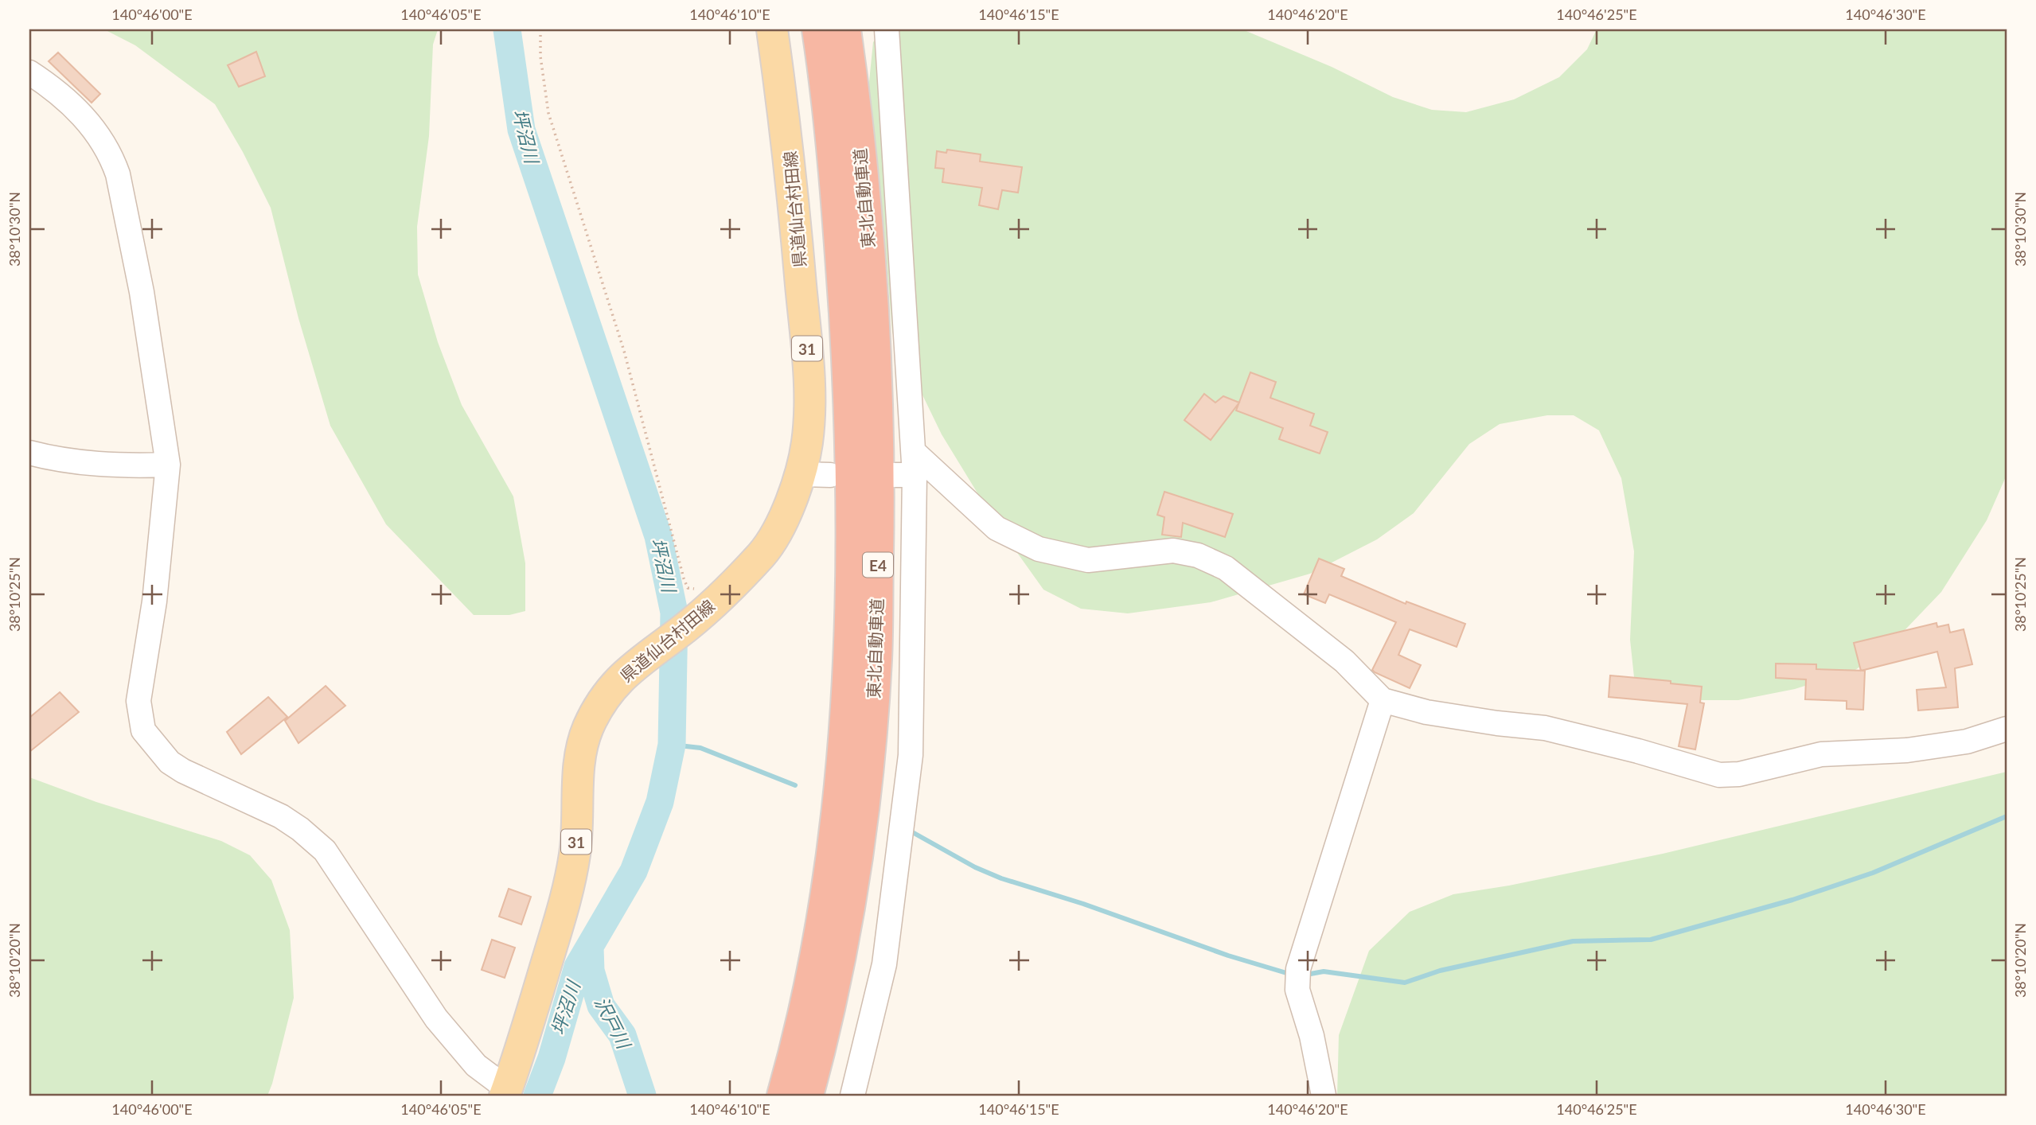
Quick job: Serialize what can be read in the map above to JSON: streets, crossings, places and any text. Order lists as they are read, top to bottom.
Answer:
{
  "streets": {
    "highway": ["東北自動車道", "E4"],
    "main road": ["県道仙台村田線", "31"]
  },
  "water": ["坪沼川", "沢戸川"],
  "coordinates": [
    "140°46'00\"E",
    "140°46'05\"E",
    "140°46'10\"E",
    "140°46'15\"E",
    "140°46'20\"E",
    "140°46'25\"E",
    "140°46'30\"E",
    "38°10'30\"N",
    "38°10'25\"N",
    "38°10'20\"N"
  ]
}
